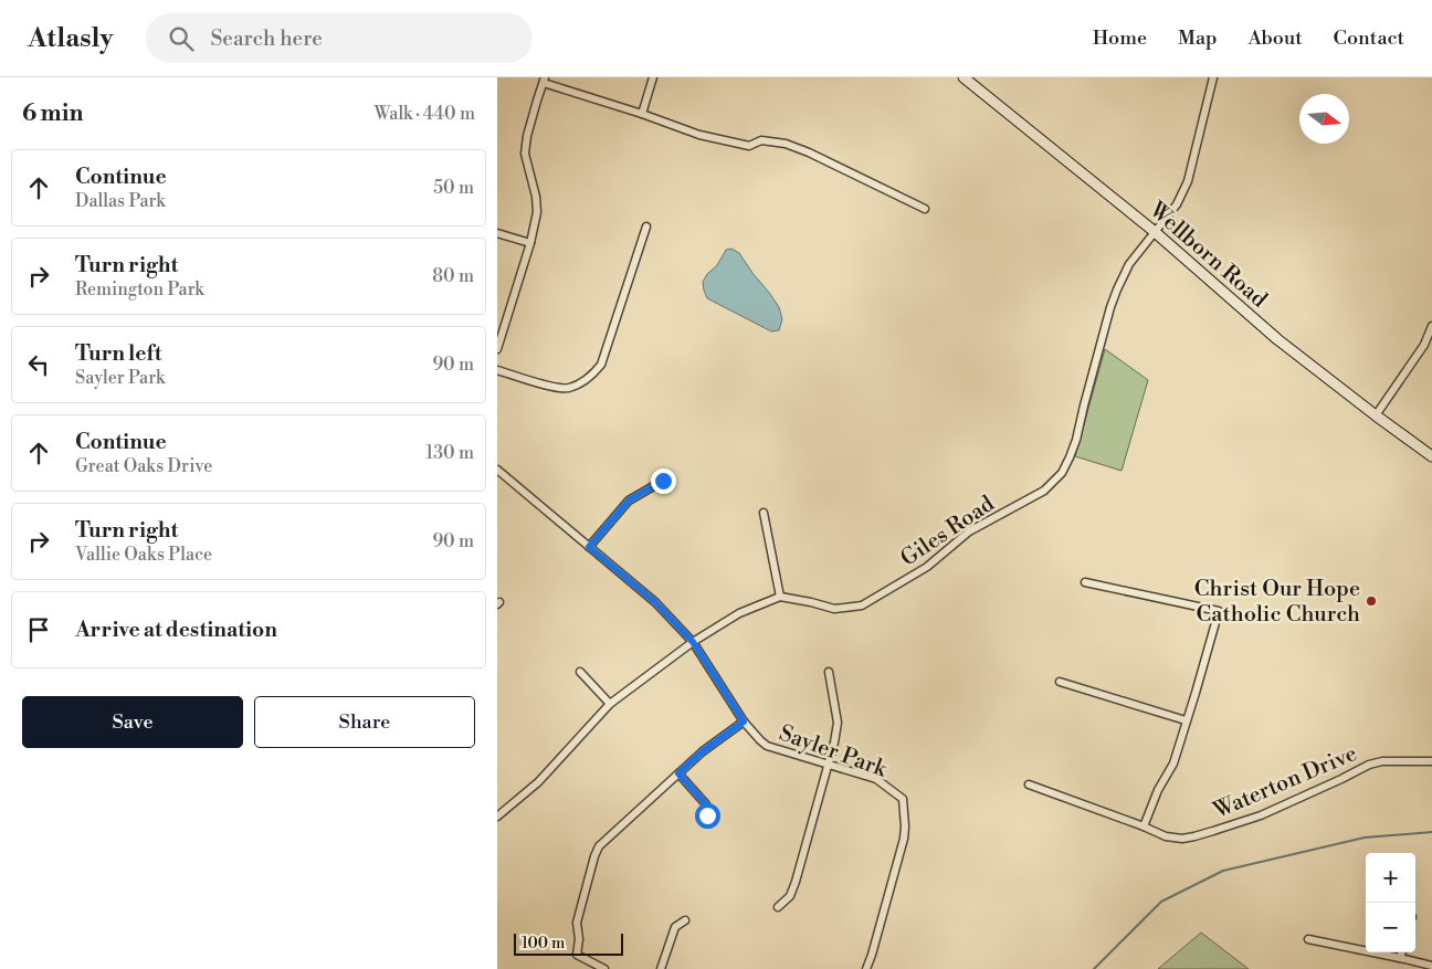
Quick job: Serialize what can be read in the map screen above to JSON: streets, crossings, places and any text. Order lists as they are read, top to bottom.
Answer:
{
  "streets": {
    "street": [
      "Wellborn Road",
      "Giles Road",
      "Sayler Park",
      "Waterton Drive"
    ]
  },
  "crossings": [
    ["Wellborn Road", "Giles Road"]
  ],
  "places": ["Christ Our Hope Catholic Church"],
  "scale_bar": "100 m",
  "north": "right",
  "page": {
    "header": "Atlasly",
    "search": "Search here",
    "nav": [
      "Home",
      "Map",
      "About",
      "Contact"
    ],
    "heading": ["6 min", "Walk · 440 m"],
    "list": [
      ["Continue", "Dallas Park", "50 m"],
      ["Turn right", "Remington Park", "80 m"],
      ["Turn left", "Sayler Park", "90 m"],
      ["Continue", "Great Oaks Drive", "130 m"],
      ["Turn right", "Vallie Oaks Place", "90 m"],
      "Arrive at destination"
    ],
    "buttons": ["Save", "Share"],
    "map_buttons": ["+", "−"],
    "scale": "100 m"
  }
}
